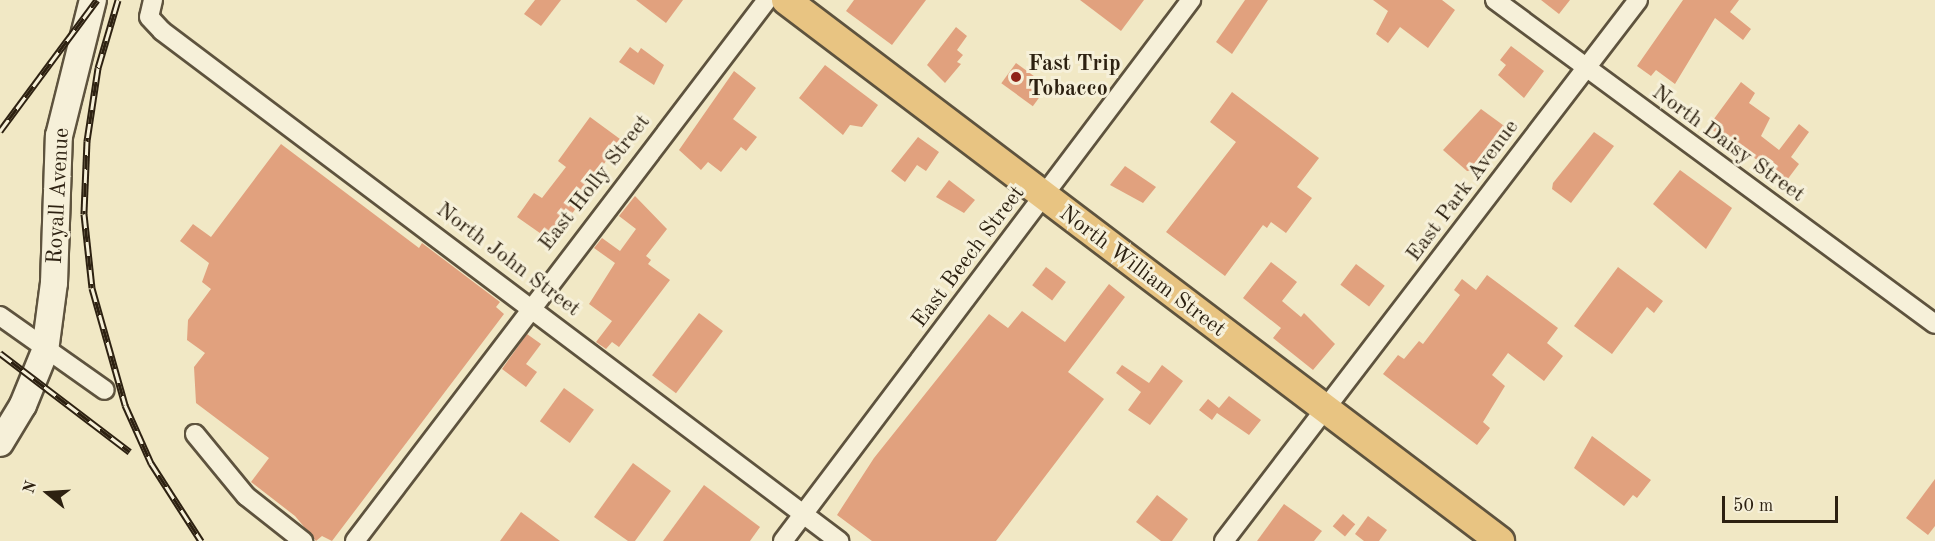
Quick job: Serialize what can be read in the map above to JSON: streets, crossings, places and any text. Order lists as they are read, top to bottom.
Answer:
{
  "streets": {
    "main road": ["North William Street"],
    "street": [
      "North Daisy Street",
      "East Holly Street",
      "East Park Avenue",
      "Royall Avenue",
      "East Beech Street",
      "North John Street"
    ]
  },
  "crossings": [
    ["North Daisy Street", "East Park Avenue"],
    ["East Holly Street", "North John Street"],
    ["East Park Avenue", "North William Street"],
    ["East Beech Street", "North John Street"],
    ["East Beech Street", "North William Street"]
  ],
  "places": ["Fast Trip Tobacco"],
  "scale_bar": "50 m",
  "north": "left"
}
